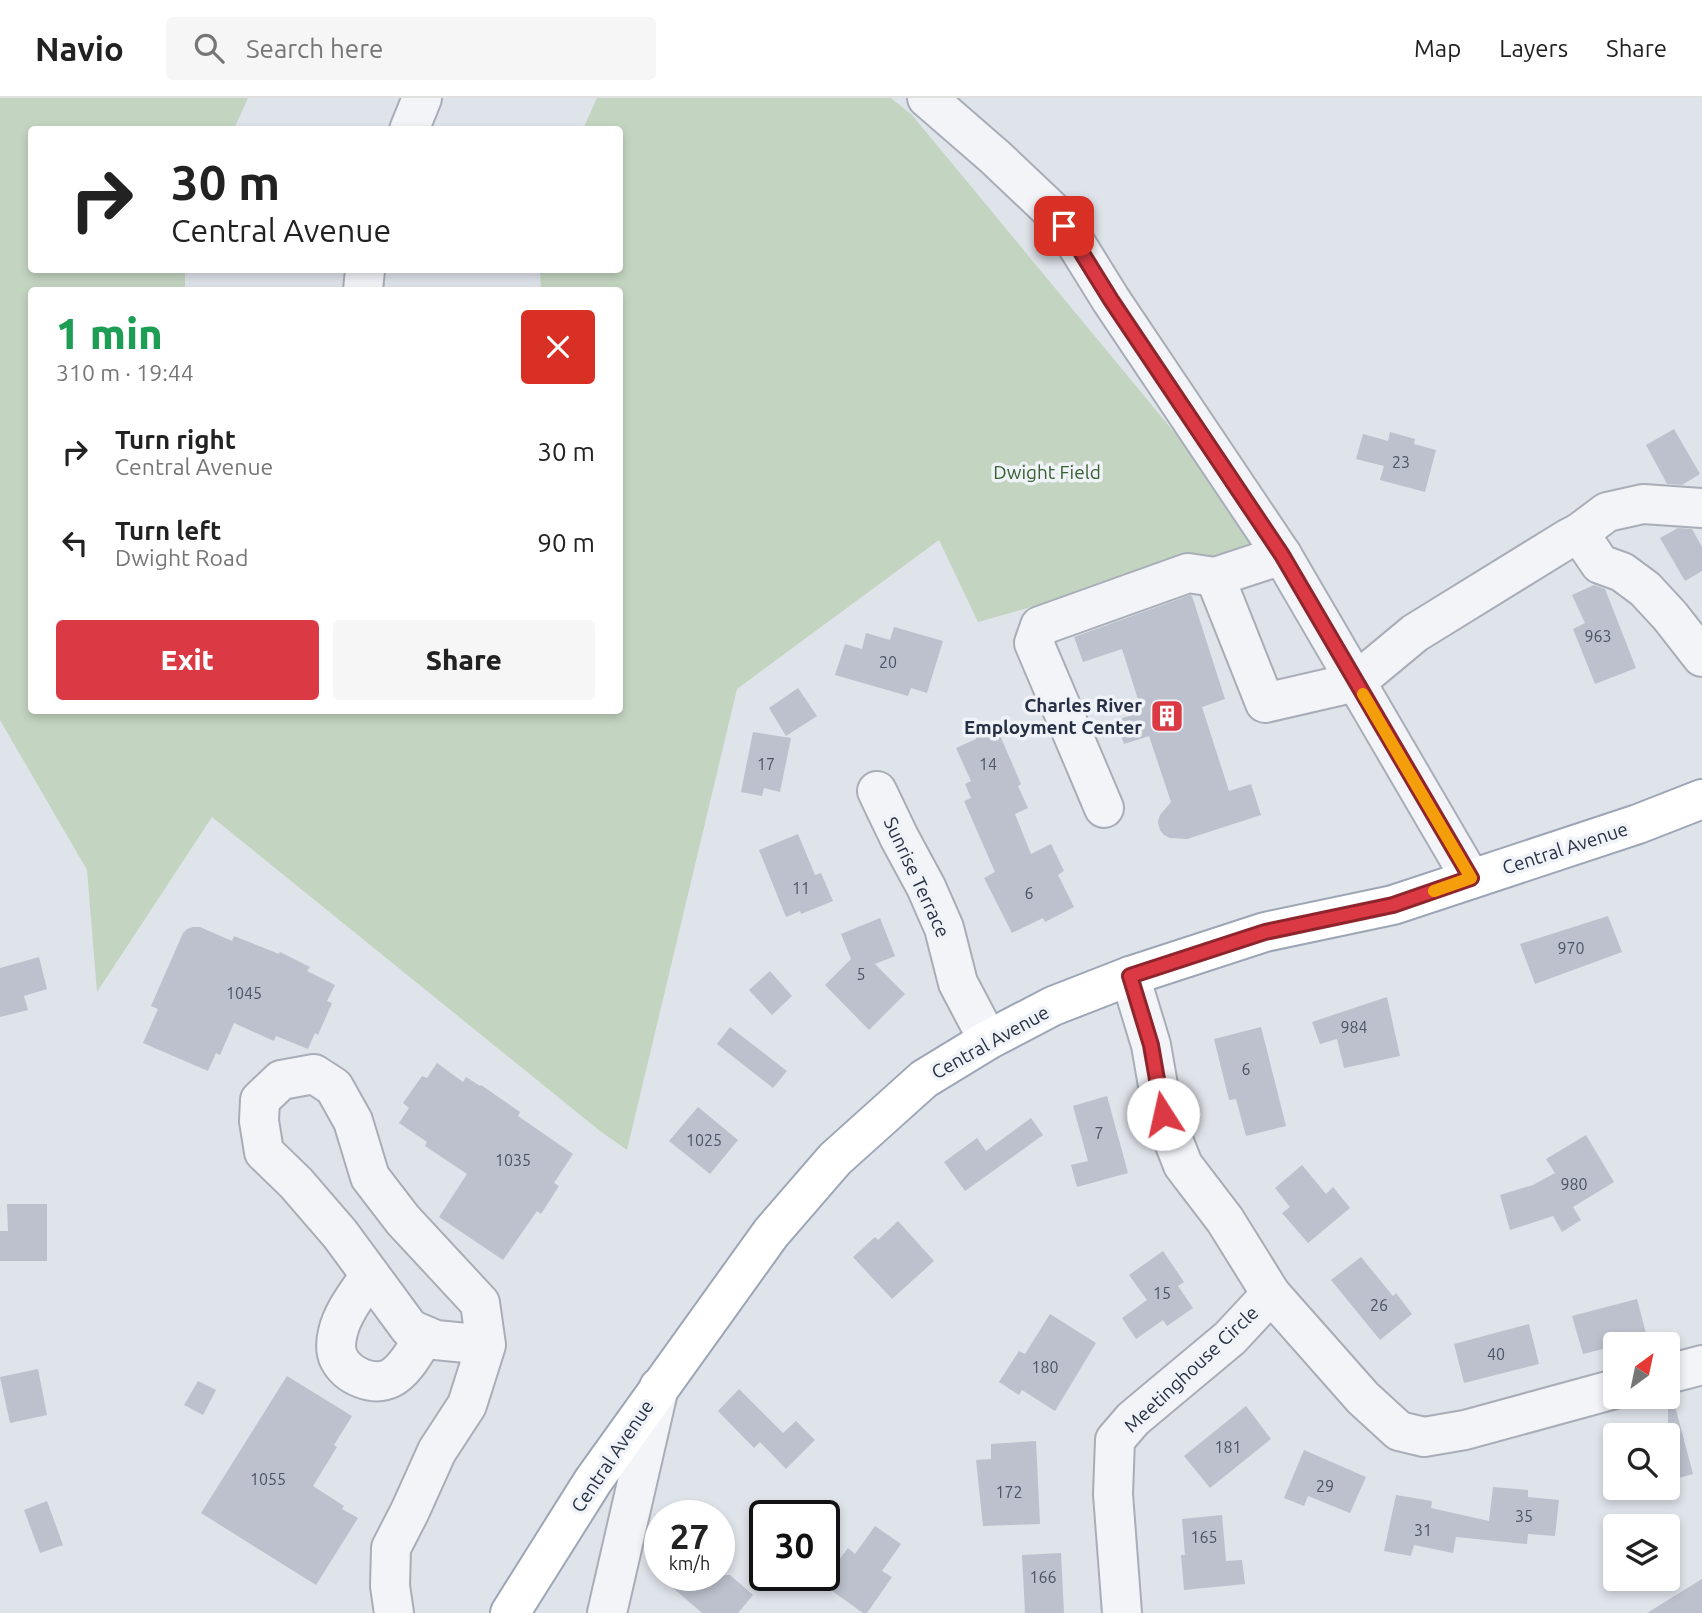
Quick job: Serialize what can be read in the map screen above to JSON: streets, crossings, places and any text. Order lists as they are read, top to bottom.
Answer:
{
  "streets": {
    "main road": ["Central Avenue"],
    "street": ["Sunrise Terrace", "Meetinghouse Circle"]
  },
  "crossings": [
    ["Central Avenue", "Sunrise Terrace"],
    ["Central Avenue", "Meetinghouse Circle"]
  ],
  "parks": ["Dwight Field"],
  "places": {
    "building": ["Charles River Employment Center"]
  },
  "house_numbers": [
    "23",
    "963",
    "20",
    "17",
    "14",
    "11",
    "6",
    "970",
    "5",
    "1045",
    "984",
    "6",
    "7",
    "1025",
    "1035",
    "980",
    "15",
    "26",
    "40",
    "180",
    "181",
    "1055",
    "29",
    "172",
    "35",
    "31",
    "165",
    "166"
  ],
  "north": "top right",
  "page": {
    "header": "Navio",
    "search": "Search here",
    "nav": ["Map", "Layers", "Share"],
    "turn": ["30 m", "Central Avenue"],
    "heading": ["1 min", "310 m · 19:44"],
    "list": [
      {
        "name": "Turn right",
        "note": "Central Avenue",
        "value": "30 m"
      },
      {
        "name": "Turn left",
        "note": "Dwight Road",
        "value": "90 m"
      }
    ],
    "buttons": ["Exit", "Share"],
    "speed": "27 km/h",
    "limit": "30"
  }
}
